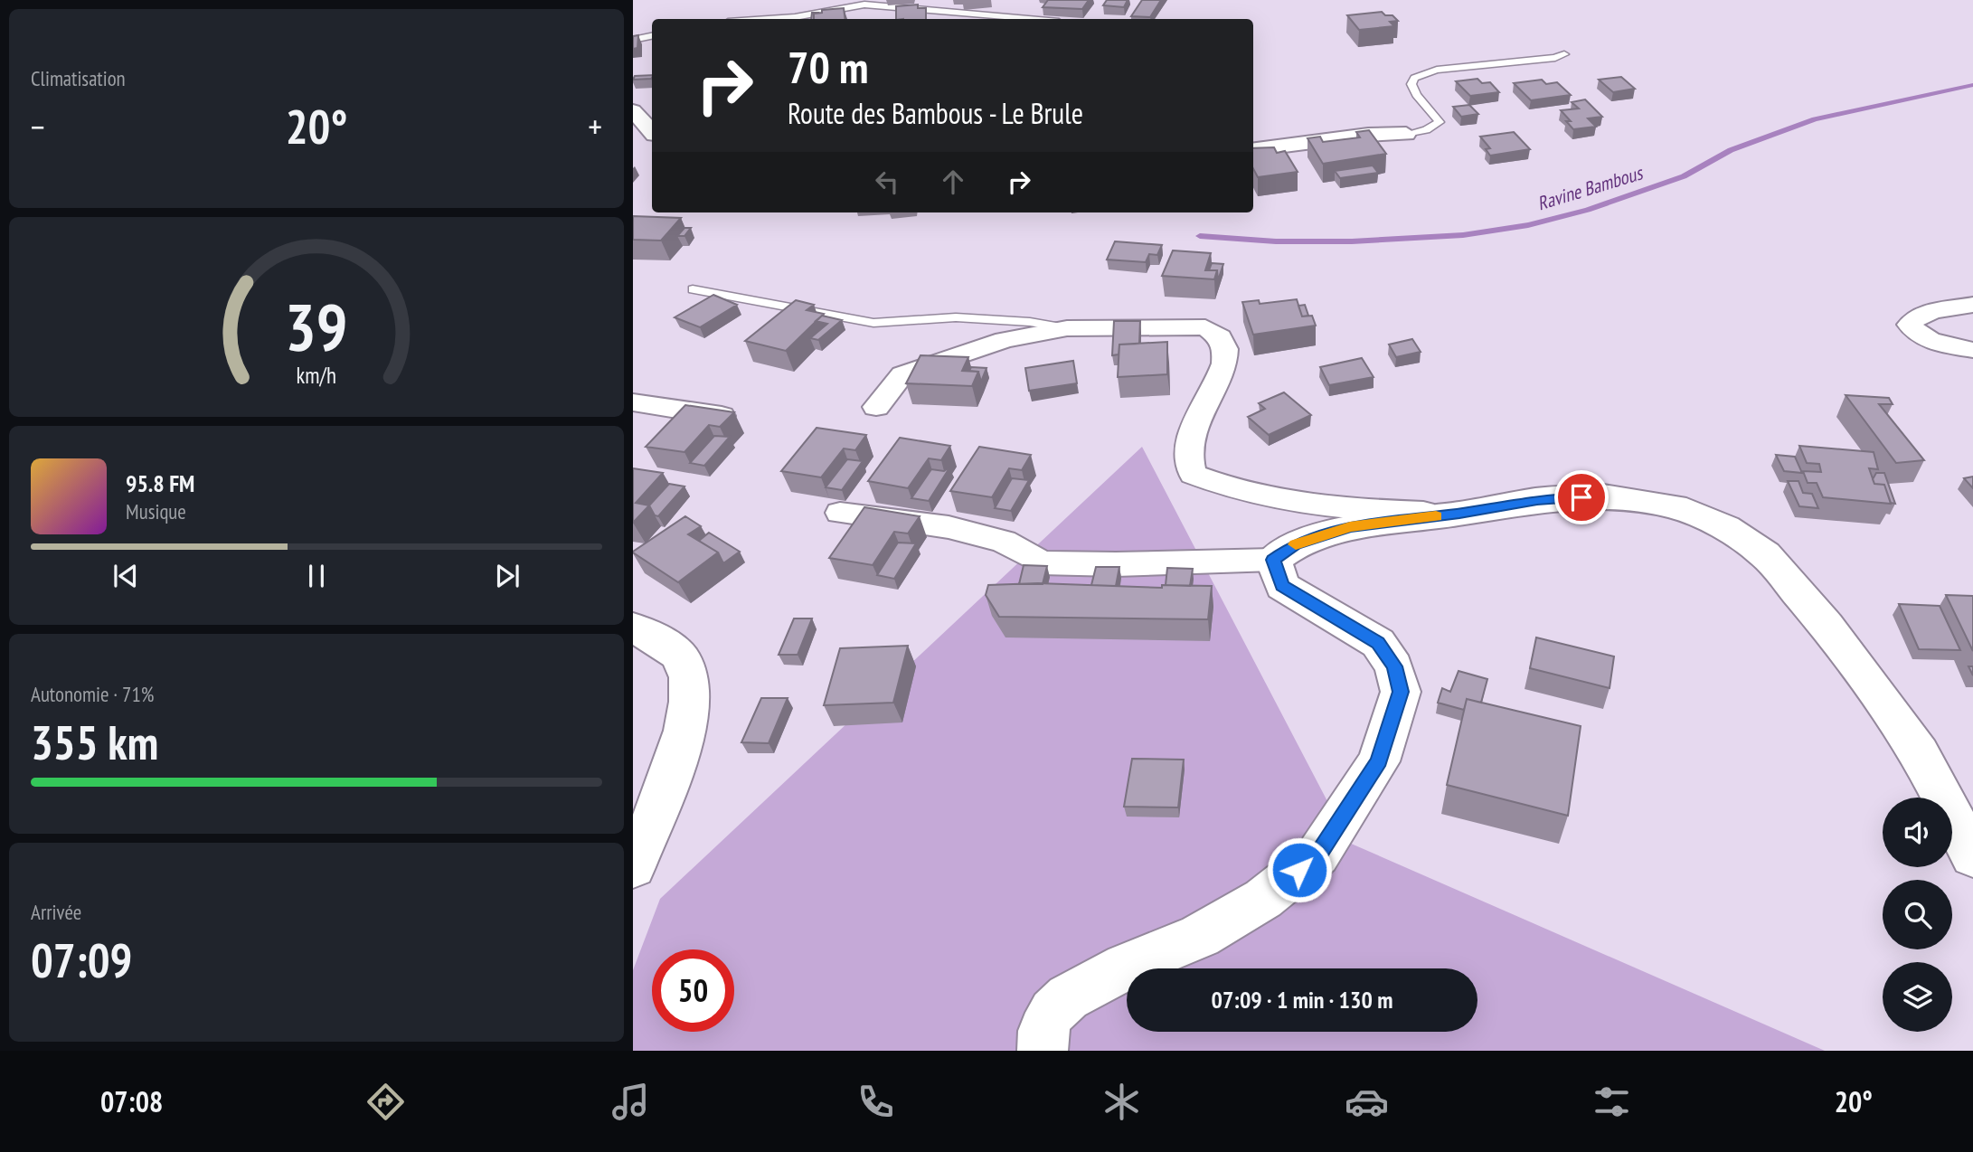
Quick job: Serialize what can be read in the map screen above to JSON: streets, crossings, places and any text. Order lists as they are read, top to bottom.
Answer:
{
  "water": ["Ravine Bambous"],
  "page": {
    "tile": [
      "Climatisation",
      ["Autonomie · 71%", "355 km"],
      ["Arrivée", "07:09"]
    ],
    "turn": ["70 m", "Route des Bambous - Le Brule"],
    "heat": ["−", "20°", "+"],
    "song": ["95.8 FM", "Musique"],
    "limit": "50",
    "trip": "07:09 · 1 min · 130 m",
    "tabs": ["07:08", "20°"],
    "gauge": ["39", "km/h"]
  }
}
